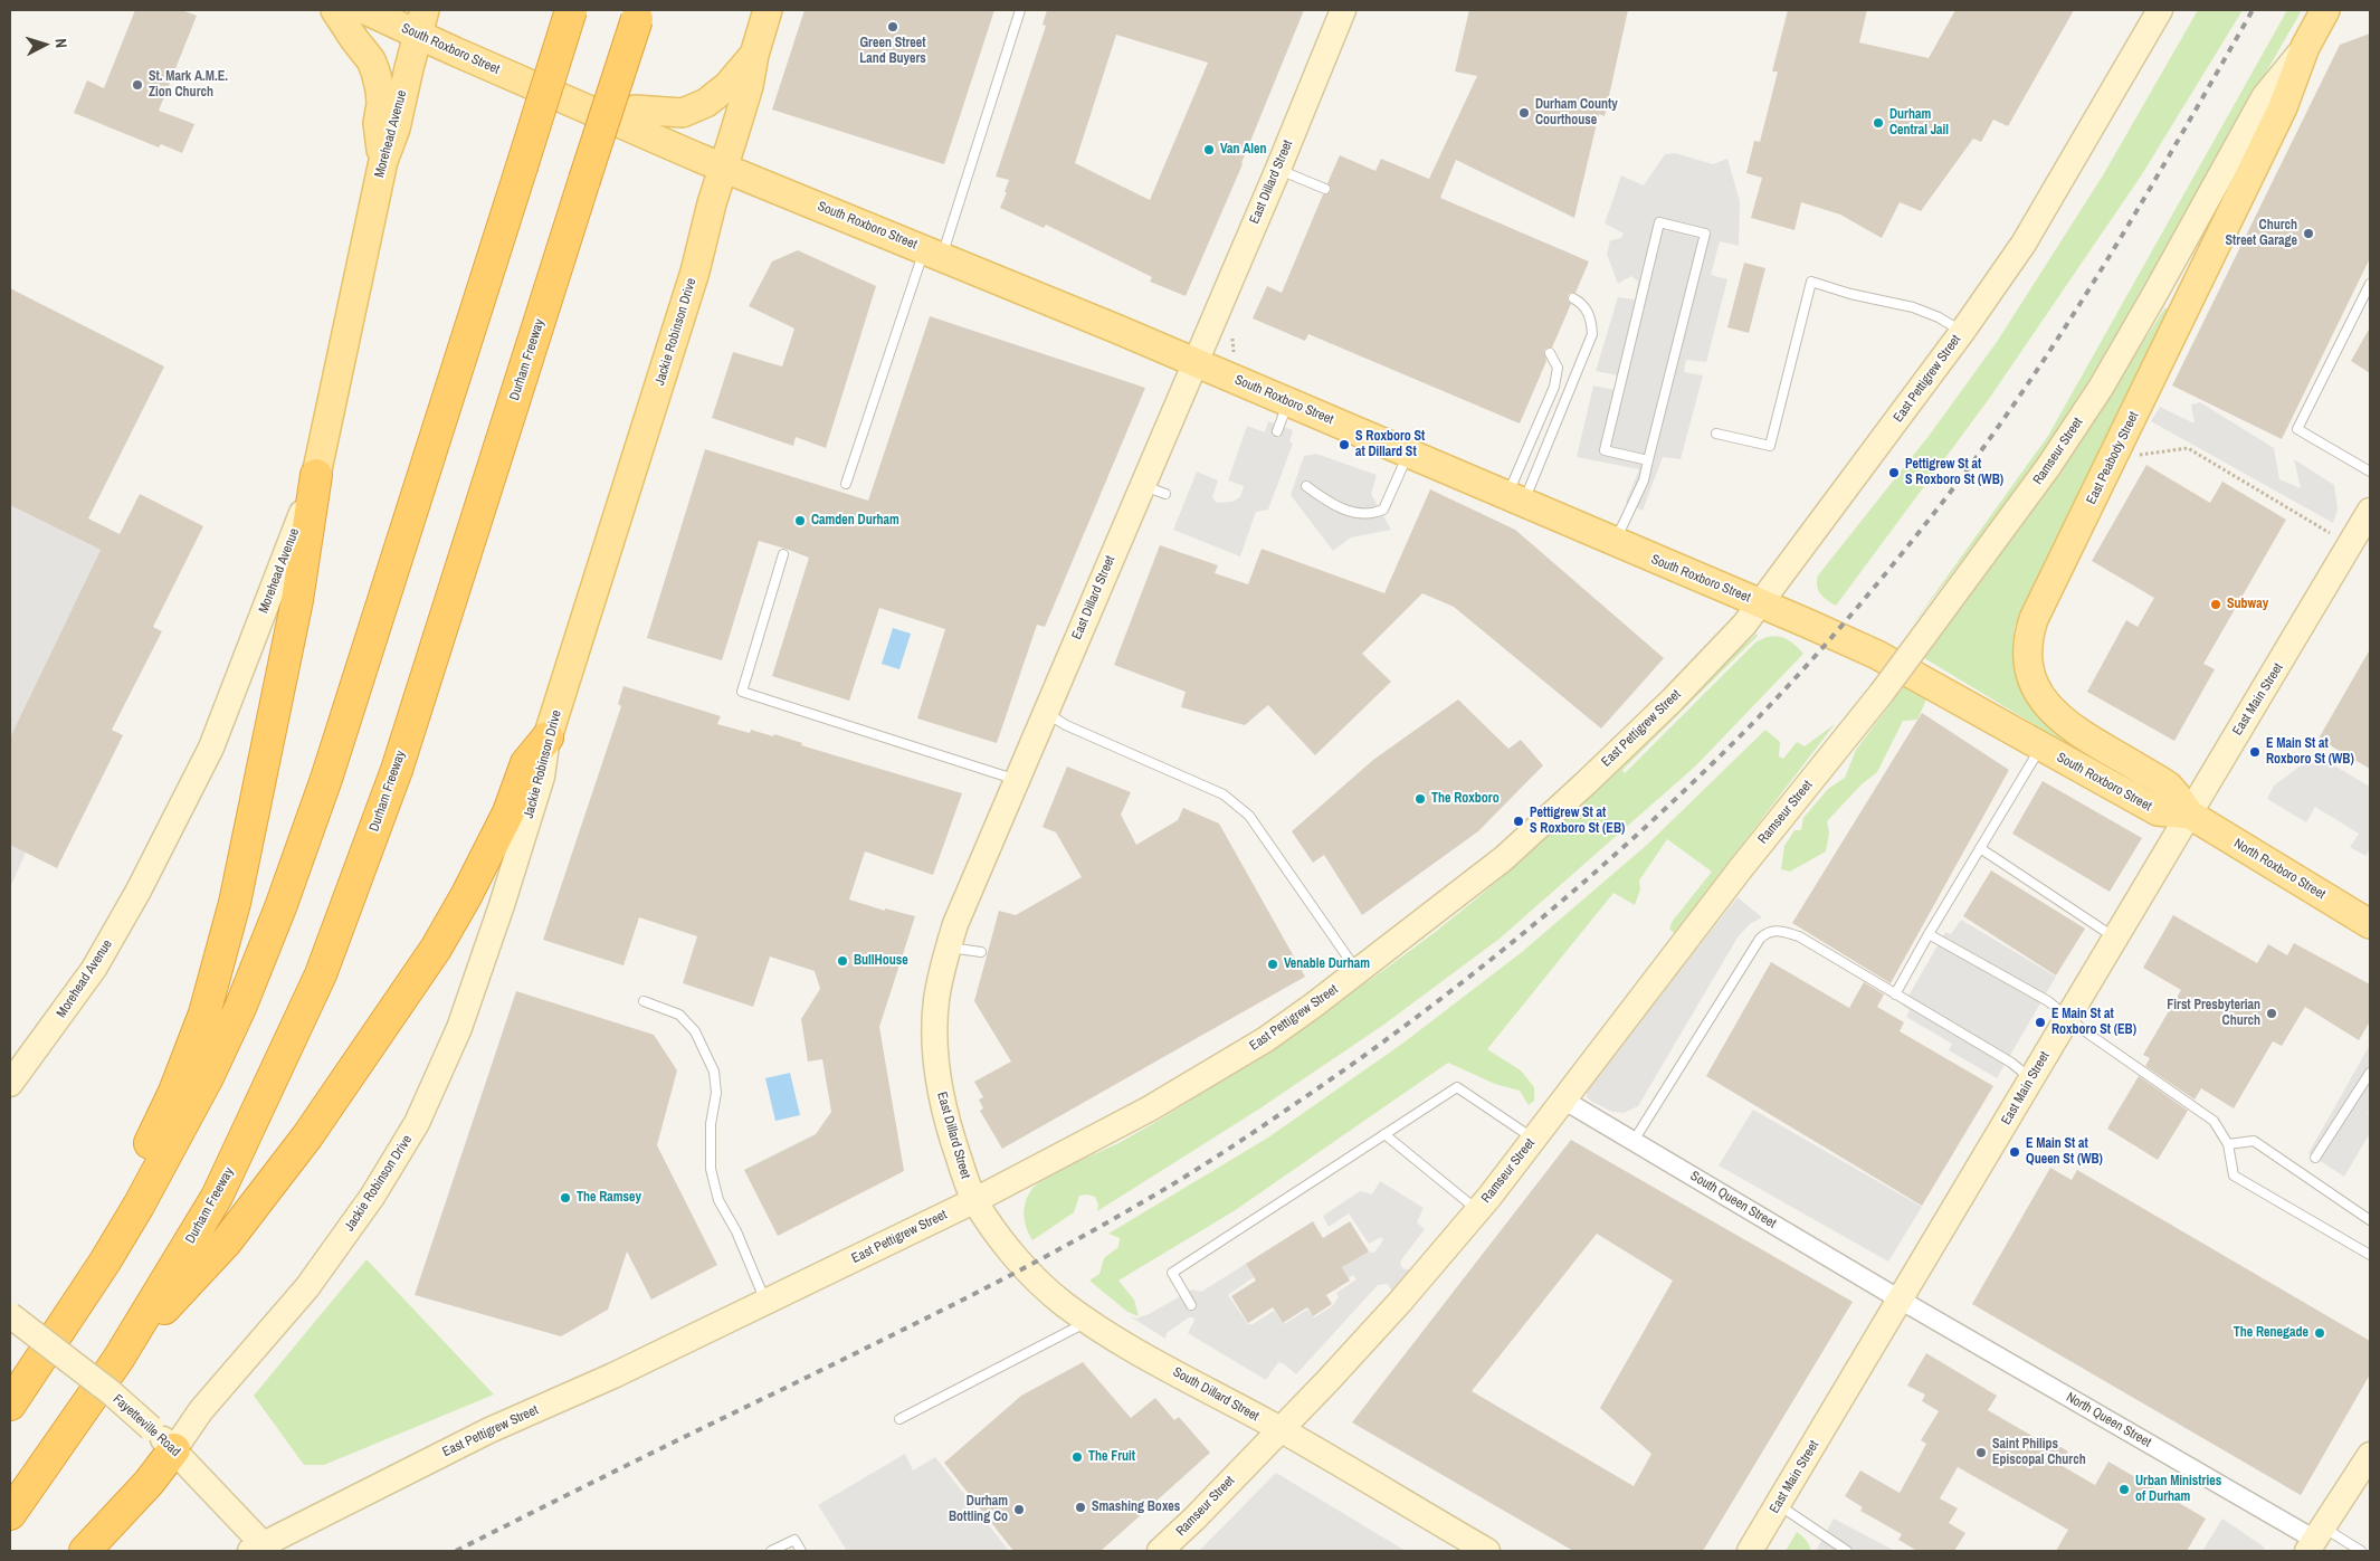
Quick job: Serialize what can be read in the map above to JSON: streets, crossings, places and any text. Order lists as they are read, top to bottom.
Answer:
{
  "streets": {
    "highway": ["Durham Freeway"],
    "main road": [
      "South Roxboro Street",
      "Morehead Avenue",
      "Jackie Robinson Drive",
      "Ramseur Street",
      "East Peabody Street",
      "North Roxboro Street"
    ],
    "street": [
      "East Dillard Street",
      "East Pettigrew Street",
      "East Main Street",
      "South Queen Street",
      "South Dillard Street",
      "North Queen Street",
      "Fayetteville Road"
    ]
  },
  "crossings": [
    ["South Roxboro Street", "Morehead Avenue"],
    ["South Roxboro Street", "East Dillard Street"],
    ["South Roxboro Street", "Jackie Robinson Drive"],
    ["South Roxboro Street", "East Pettigrew Street"],
    ["South Roxboro Street", "East Peabody Street"],
    ["South Roxboro Street", "East Main Street"],
    ["South Roxboro Street", "North Roxboro Street"],
    ["East Dillard Street", "East Pettigrew Street"],
    ["East Dillard Street", "South Dillard Street"],
    ["Jackie Robinson Drive", "Fayetteville Road"],
    ["East Pettigrew Street", "South Dillard Street"],
    ["East Pettigrew Street", "Fayetteville Road"],
    ["Ramseur Street", "East Peabody Street"],
    ["Ramseur Street", "South Queen Street"],
    ["Ramseur Street", "South Dillard Street"],
    ["East Peabody Street", "East Main Street"],
    ["East Peabody Street", "North Roxboro Street"],
    ["East Main Street", "North Roxboro Street"],
    ["East Main Street", "South Queen Street"],
    ["East Main Street", "North Queen Street"],
    ["South Queen Street", "North Queen Street"]
  ],
  "places": [
    "Green Street Land Buyers",
    "St. Mark A.M.E. Zion Church",
    "Durham County Courthouse",
    "Durham Central Jail",
    "Van Alen",
    "Church Street Garage",
    "S Roxboro St at Dillard St",
    "Pettigrew St at S Roxboro St (WB)",
    "Camden Durham",
    "Subway",
    "E Main St at Roxboro St (WB)",
    "The Roxboro",
    "Pettigrew St at S Roxboro St (EB)",
    "BullHouse",
    "Venable Durham",
    "First Presbyterian Church",
    "E Main St at Roxboro St (EB)",
    "E Main St at Queen St (WB)",
    "The Ramsey",
    "The Renegade",
    "Saint Philips Episcopal Church",
    "The Fruit",
    "Urban Ministries of Durham",
    "Smashing Boxes",
    "Durham Bottling Co"
  ],
  "north": "right"
}
